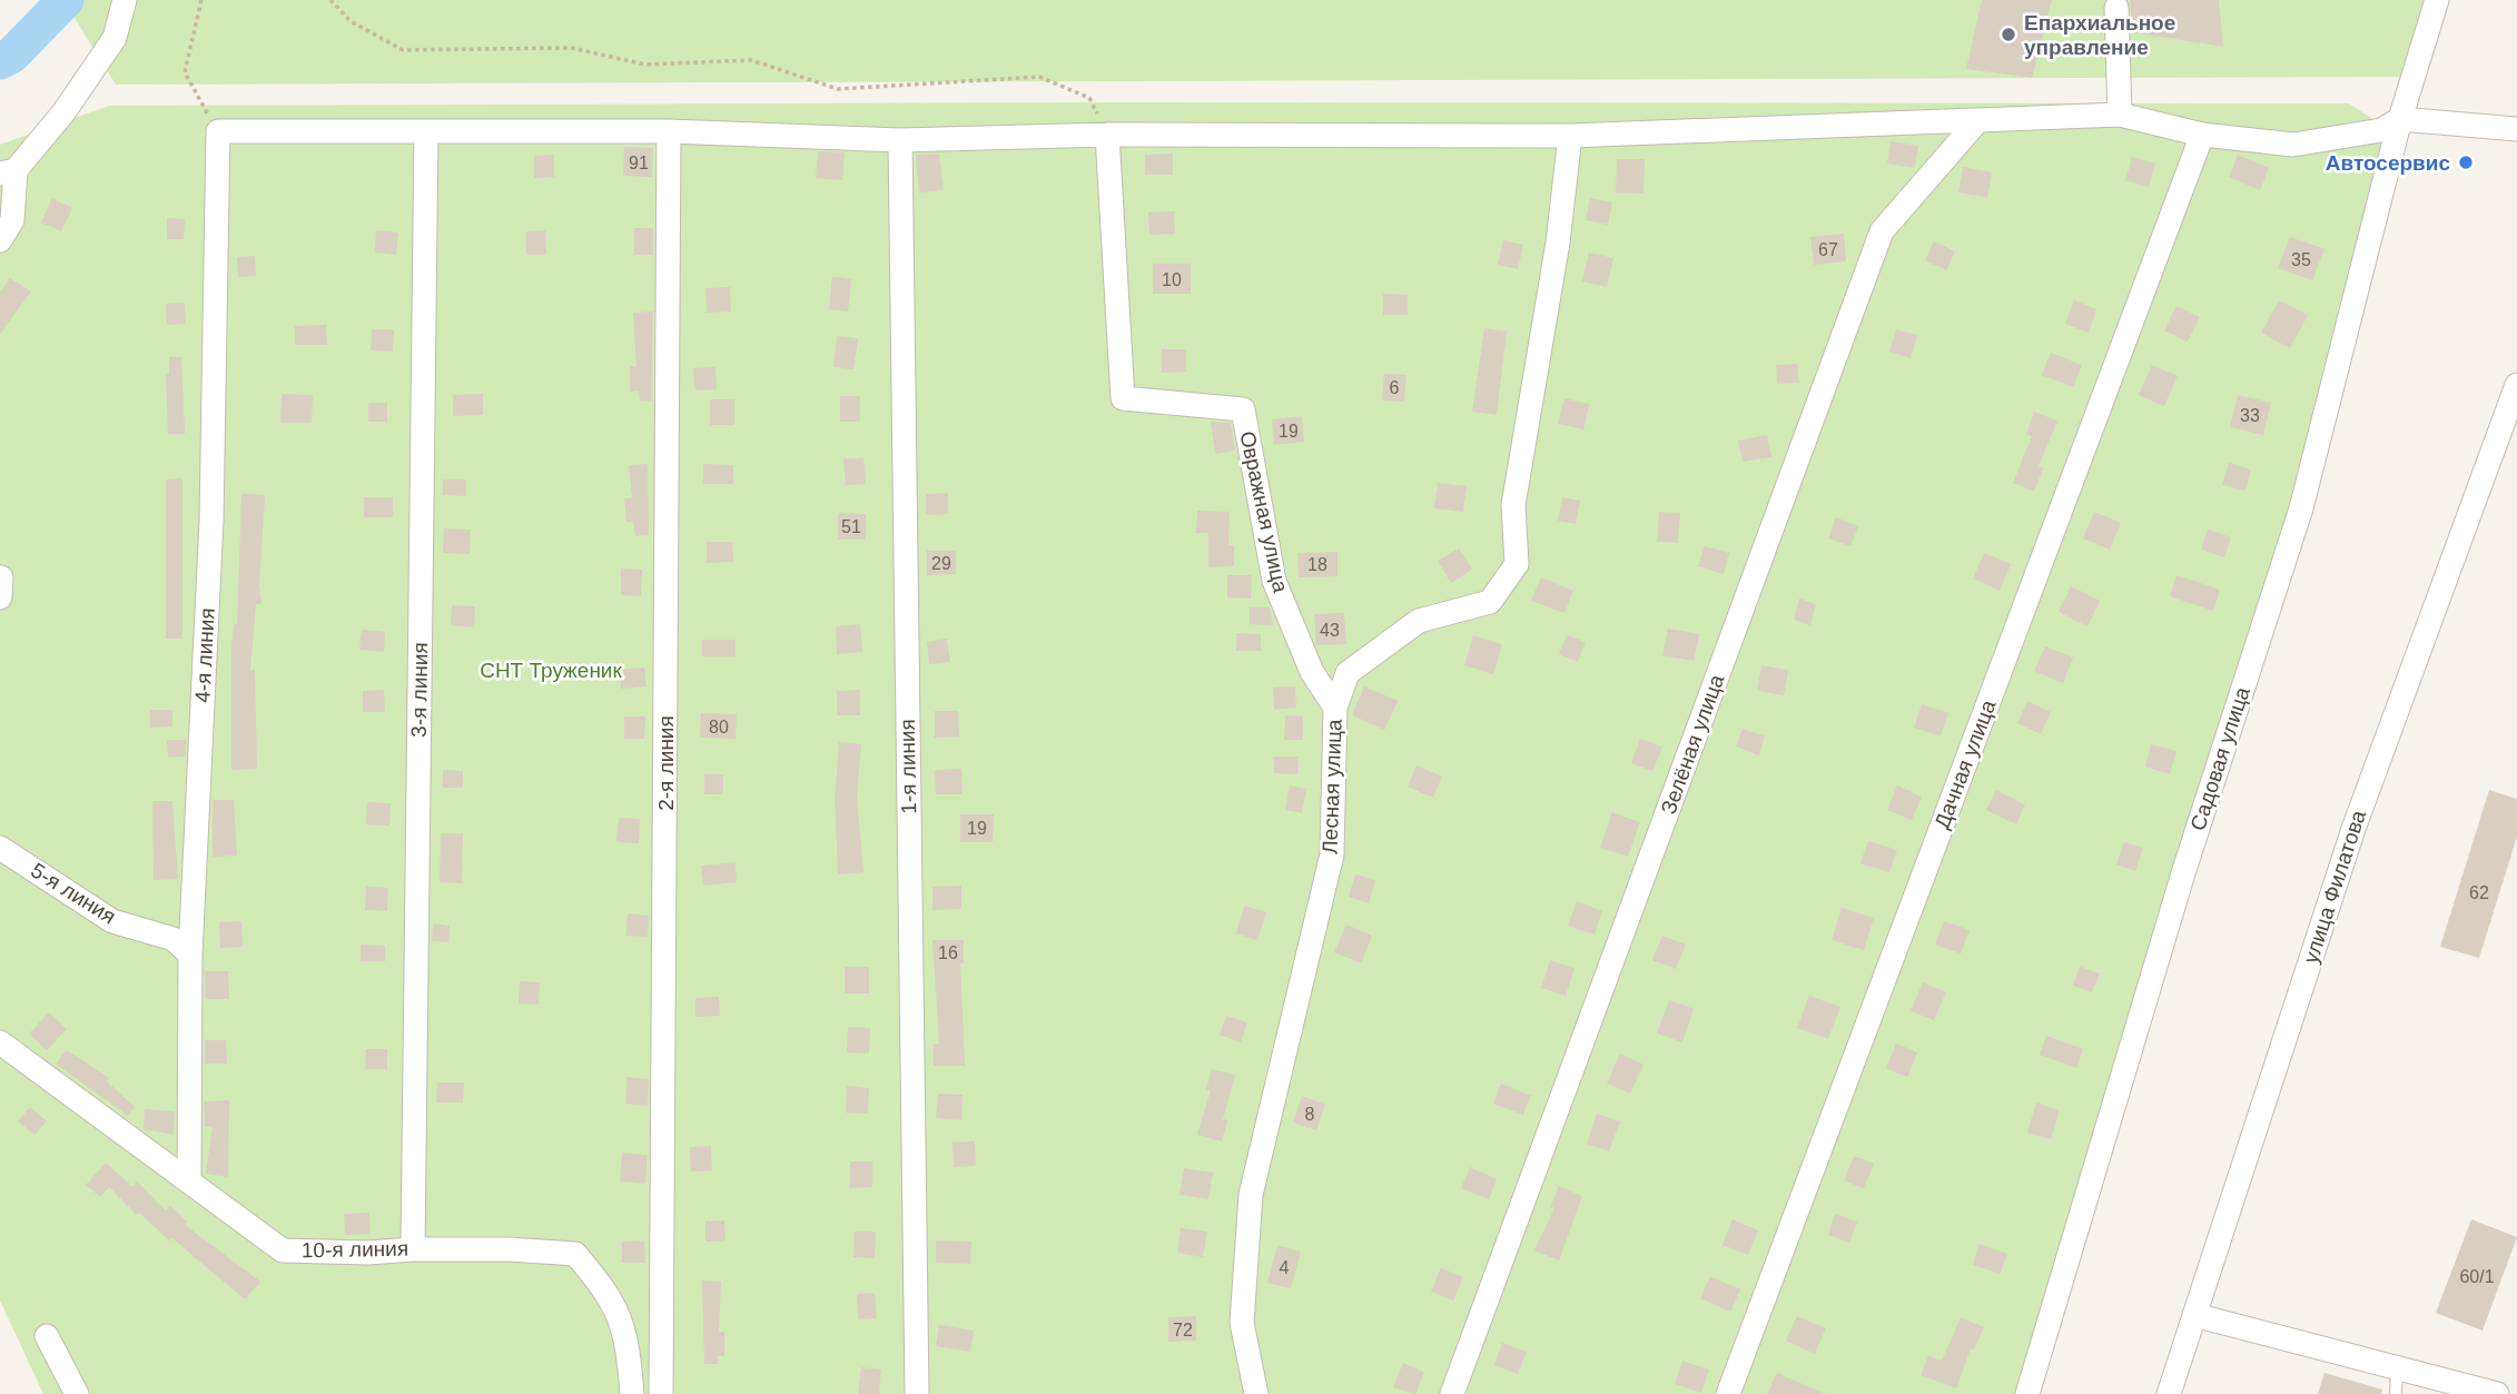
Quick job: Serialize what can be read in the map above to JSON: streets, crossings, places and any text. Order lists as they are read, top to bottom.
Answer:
{
  "streets": {
    "street": [
      "Овражная улица",
      "4-я линия",
      "3-я линия",
      "Зелёная улица",
      "Садовая улица",
      "2-я линия",
      "Дачная улица",
      "1-я линия",
      "Лесная улица",
      "улица Филатова",
      "5-я линия",
      "10-я линия"
    ]
  },
  "crossings": [
    ["Овражная улица", "Лесная улица"],
    ["4-я линия", "5-я линия"],
    ["4-я линия", "10-я линия"],
    ["3-я линия", "10-я линия"]
  ],
  "parks": ["СНТ Труженик"],
  "places": ["Епархиальное управление", "Автосервис"],
  "house_numbers": [
    "91",
    "67",
    "35",
    "10",
    "6",
    "33",
    "19",
    "51",
    "29",
    "18",
    "43",
    "80",
    "19",
    "62",
    "16",
    "8",
    "4",
    "60/1",
    "72"
  ]
}
